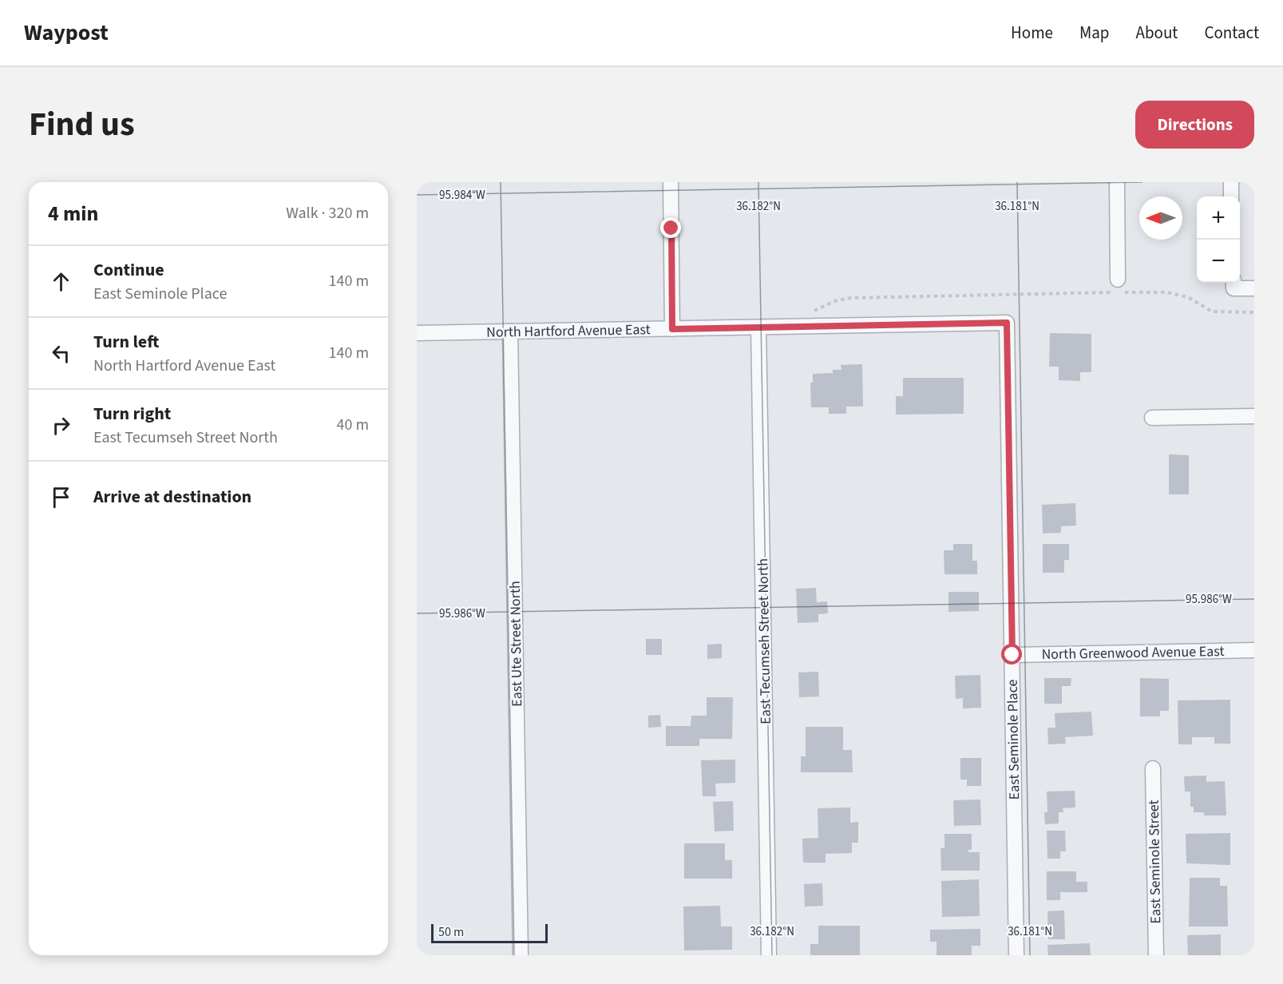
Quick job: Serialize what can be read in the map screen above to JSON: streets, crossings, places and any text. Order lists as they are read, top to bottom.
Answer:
{
  "streets": {
    "street": [
      "North Hartford Avenue East",
      "East Tecumseh Street North",
      "East Ute Street North",
      "North Greenwood Avenue East",
      "East Seminole Place",
      "East Seminole Street"
    ]
  },
  "crossings": [
    ["North Hartford Avenue East", "East Tecumseh Street North"],
    ["North Hartford Avenue East", "East Ute Street North"],
    ["North Hartford Avenue East", "East Seminole Place"],
    ["North Greenwood Avenue East", "East Seminole Place"]
  ],
  "scale_bar": "50 m",
  "north": "left",
  "page": {
    "header": "Waypost",
    "nav": [
      "Home",
      "Map",
      "About",
      "Contact"
    ],
    "title": "Find us",
    "buttons": "Directions",
    "heading": ["4 min", "Walk · 320 m"],
    "map_buttons": ["+", "−"],
    "list": [
      ["Continue", "East Seminole Place", "140 m"],
      ["Turn left", "North Hartford Avenue East", "140 m"],
      ["Turn right", "East Tecumseh Street North", "40 m"],
      "Arrive at destination"
    ],
    "scale": "50 m"
  },
  "coordinates": [
    "95.984°W",
    "36.182°N",
    "36.181°N",
    "95.986°W"
  ]
}
